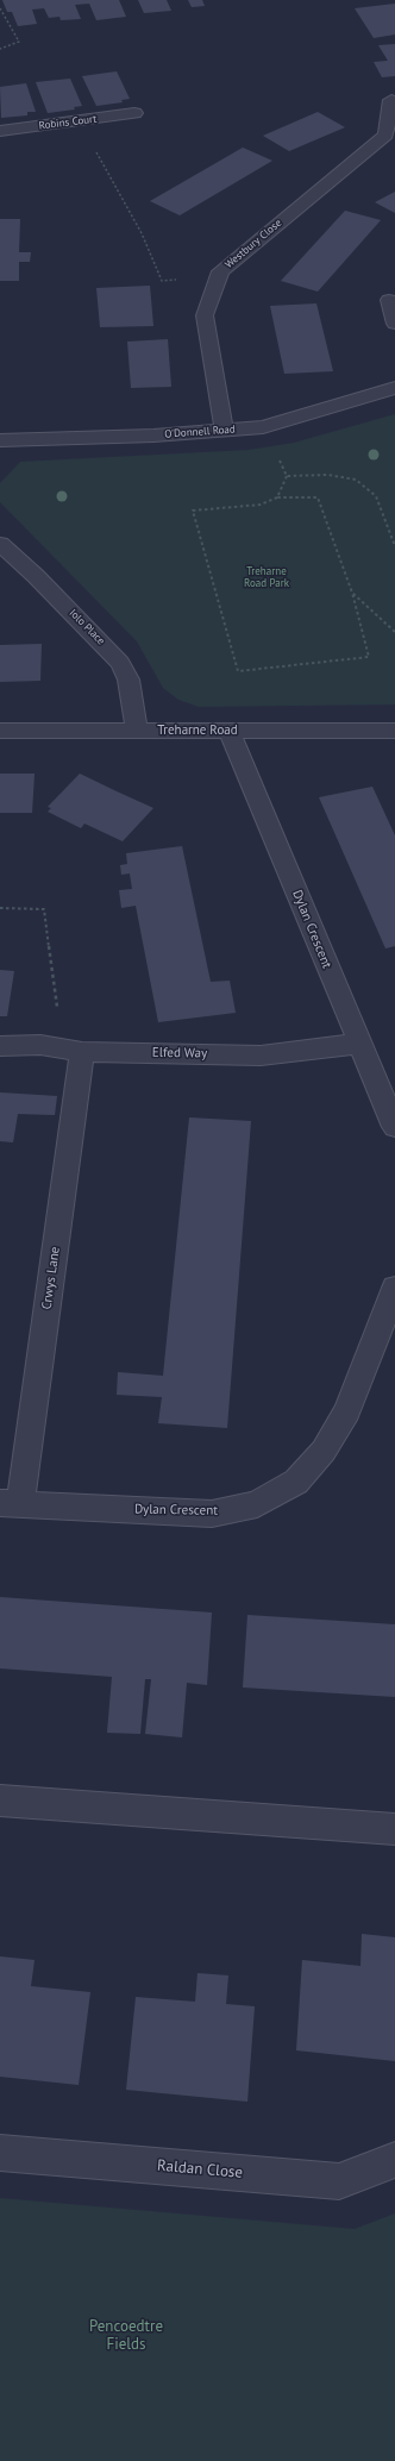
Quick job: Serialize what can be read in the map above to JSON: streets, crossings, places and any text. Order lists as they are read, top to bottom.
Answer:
{
  "streets": {
    "street": [
      "Robins Court",
      "Westbury Close",
      "O'Donnell Road",
      "Iolo Place",
      "Treharne Road",
      "Dylan Crescent",
      "Elfed Way",
      "Crwys Lane",
      "Raldan Close"
    ]
  },
  "crossings": [
    ["Westbury Close", "O'Donnell Road"],
    ["Iolo Place", "Treharne Road"],
    ["Treharne Road", "Dylan Crescent"],
    ["Dylan Crescent", "Elfed Way"],
    ["Dylan Crescent", "Crwys Lane"],
    ["Elfed Way", "Crwys Lane"]
  ],
  "parks": ["Treharne Road Park", "Pencoedtre Fields"]
}
